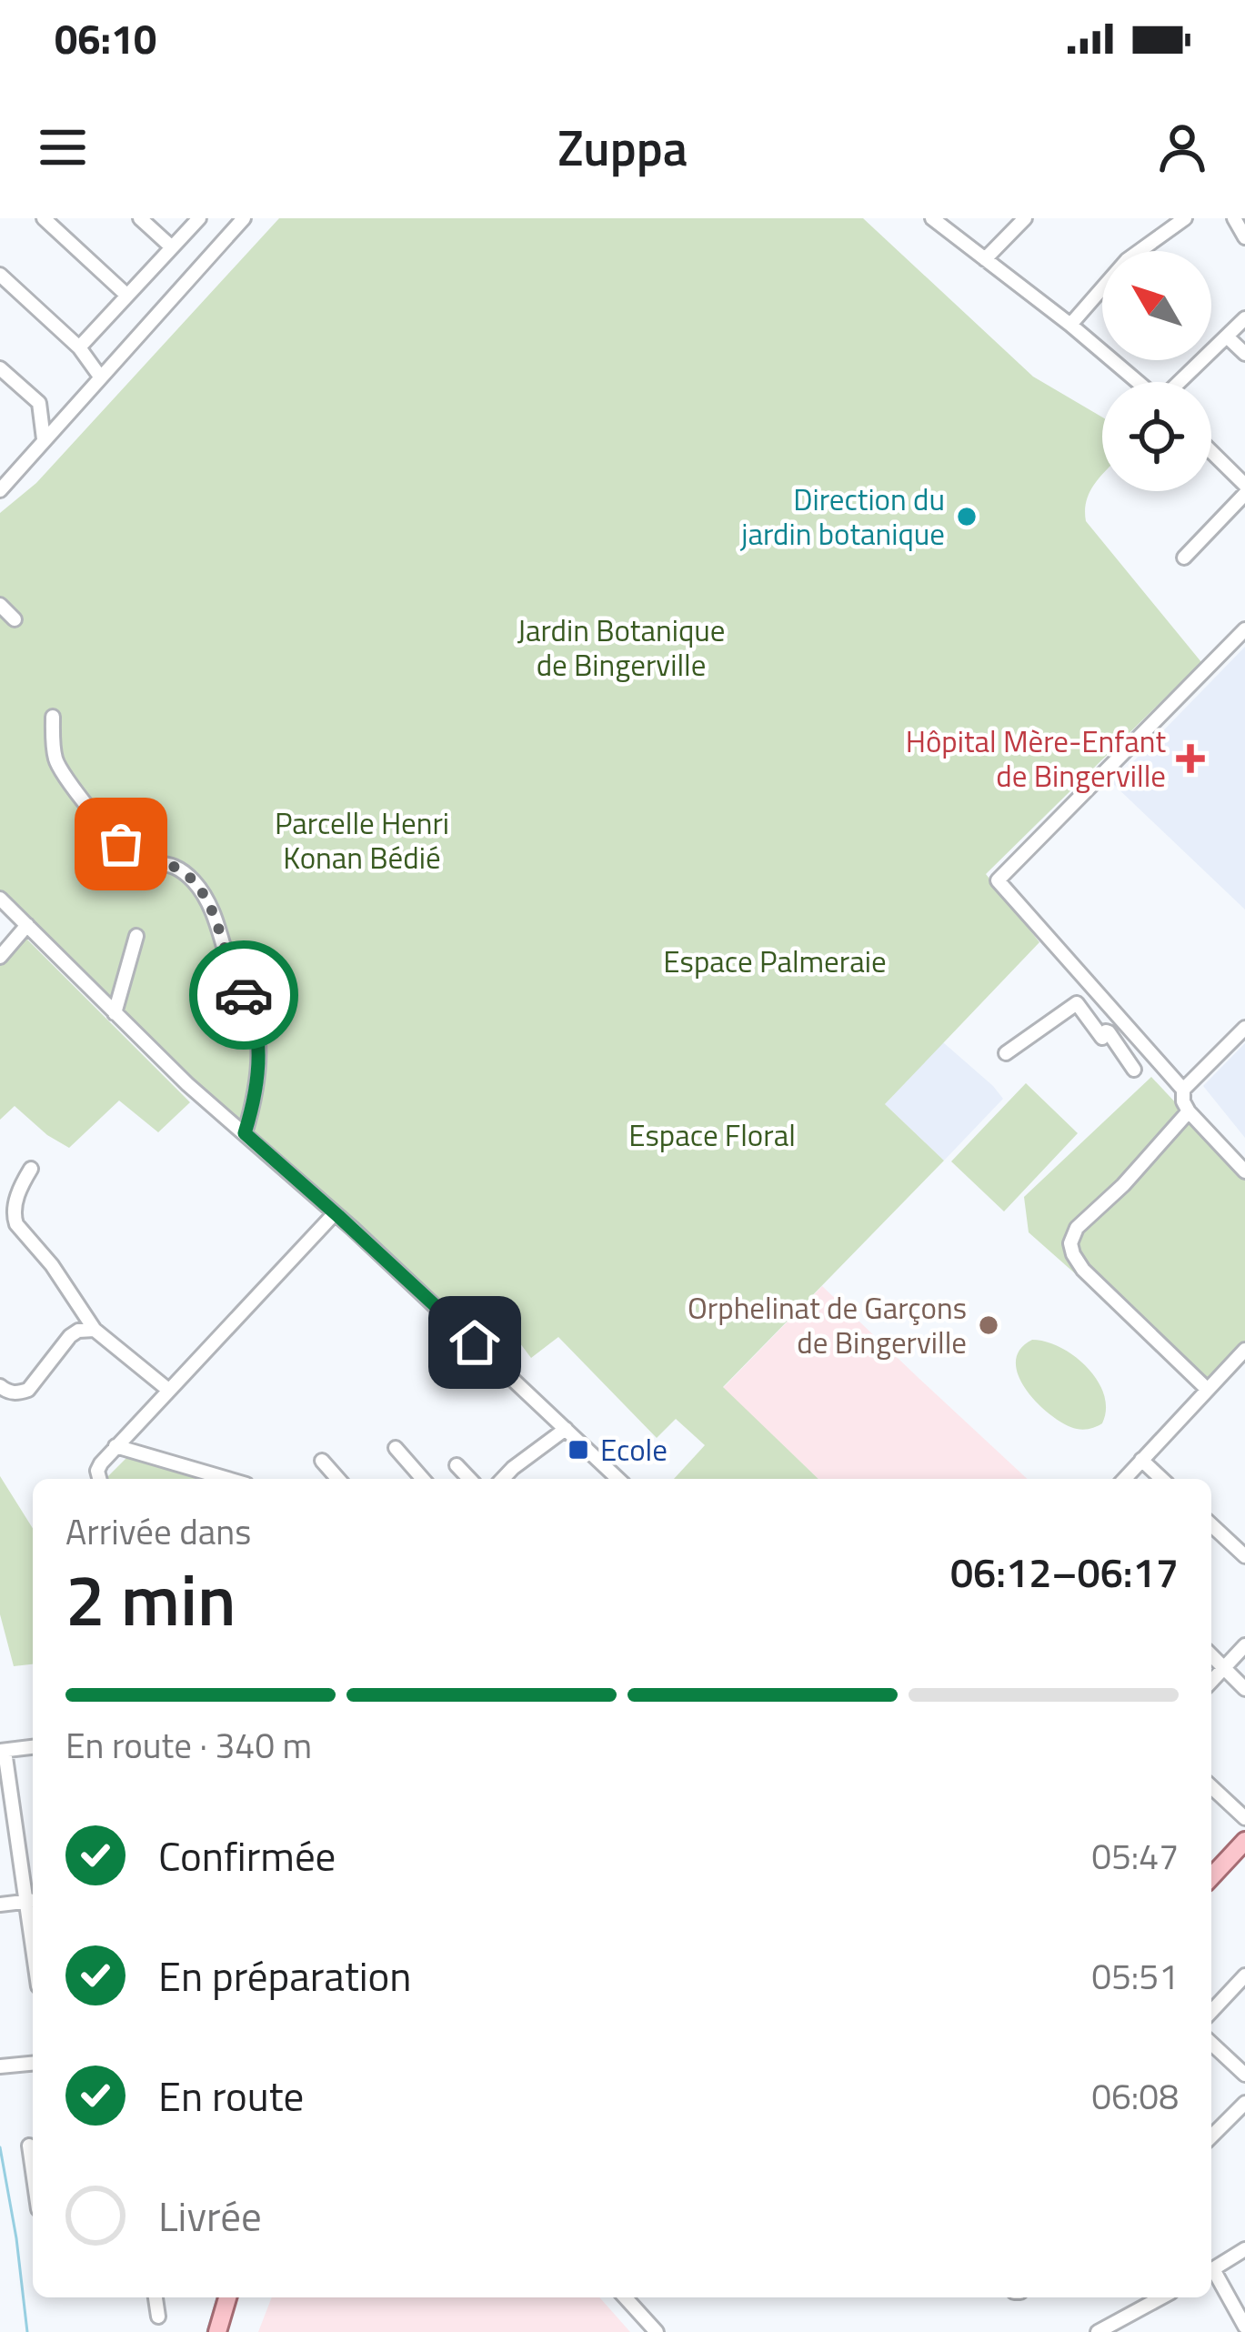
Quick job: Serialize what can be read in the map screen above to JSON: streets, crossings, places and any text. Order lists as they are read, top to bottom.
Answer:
{
  "parks": [
    "Jardin Botanique de Bingerville",
    "Parcelle Henri Konan Bédié",
    "Espace Palmeraie",
    "Espace Floral"
  ],
  "places": {
    "other": ["Direction du jardin botanique", "Orphelinat de Garçons de Bingerville"],
    "health": ["Hôpital Mère-Enfant de Bingerville"],
    "transit": ["Ecole"]
  },
  "north": "top left",
  "page": {
    "status": "06:10",
    "header": "Zuppa",
    "heading": ["2 min", "Arrivée dans", "06:12–06:17"],
    "bar": "En route · 340 m",
    "list": [
      ["Confirmée", "05:47"],
      ["En préparation", "05:51"],
      ["En route", "06:08"],
      "Livrée"
    ]
  }
}
